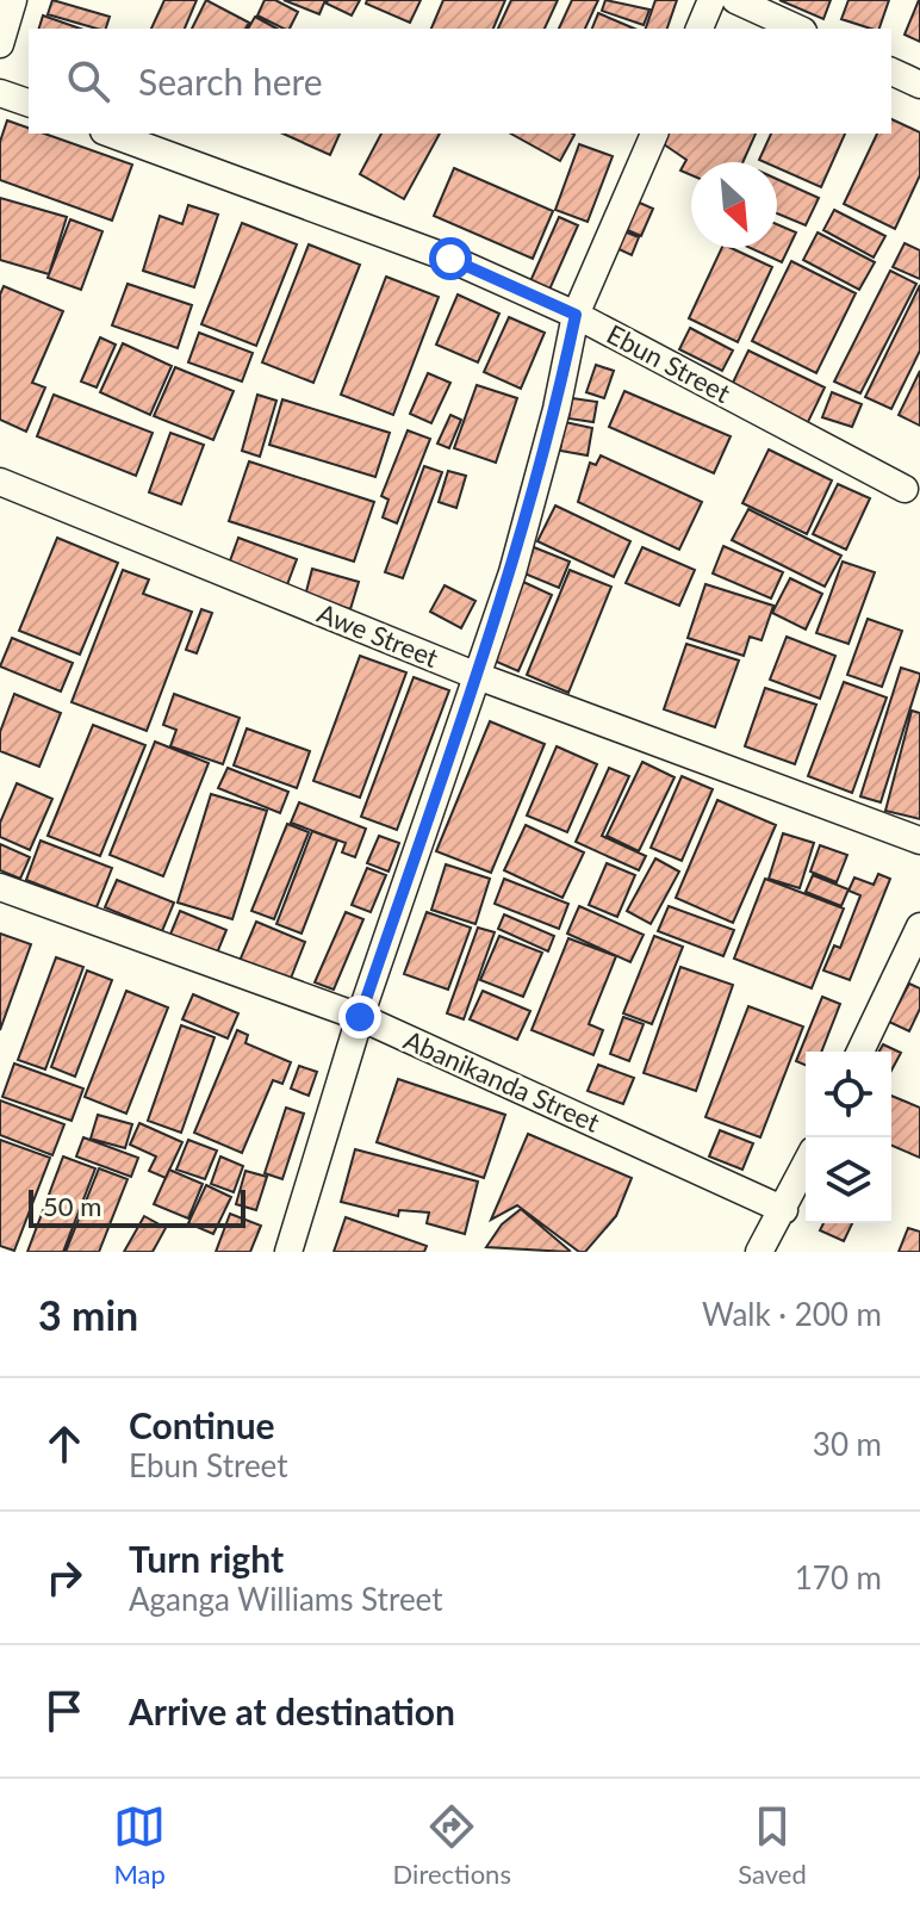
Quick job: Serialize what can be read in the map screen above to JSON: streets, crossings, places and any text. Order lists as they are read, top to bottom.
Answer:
{
  "streets": {
    "street": ["Ebun Street", "Awe Street", "Abanikanda Street"]
  },
  "scale_bar": "50 m",
  "north": "bottom right",
  "page": {
    "search": "Search here",
    "scale": "50 m",
    "heading": ["3 min", "Walk · 200 m"],
    "list": [
      ["Continue", "Ebun Street", "30 m"],
      ["Turn right", "Aganga Williams Street", "170 m"],
      "Arrive at destination"
    ],
    "nav": ["Map", "Directions", "Saved"]
  }
}
